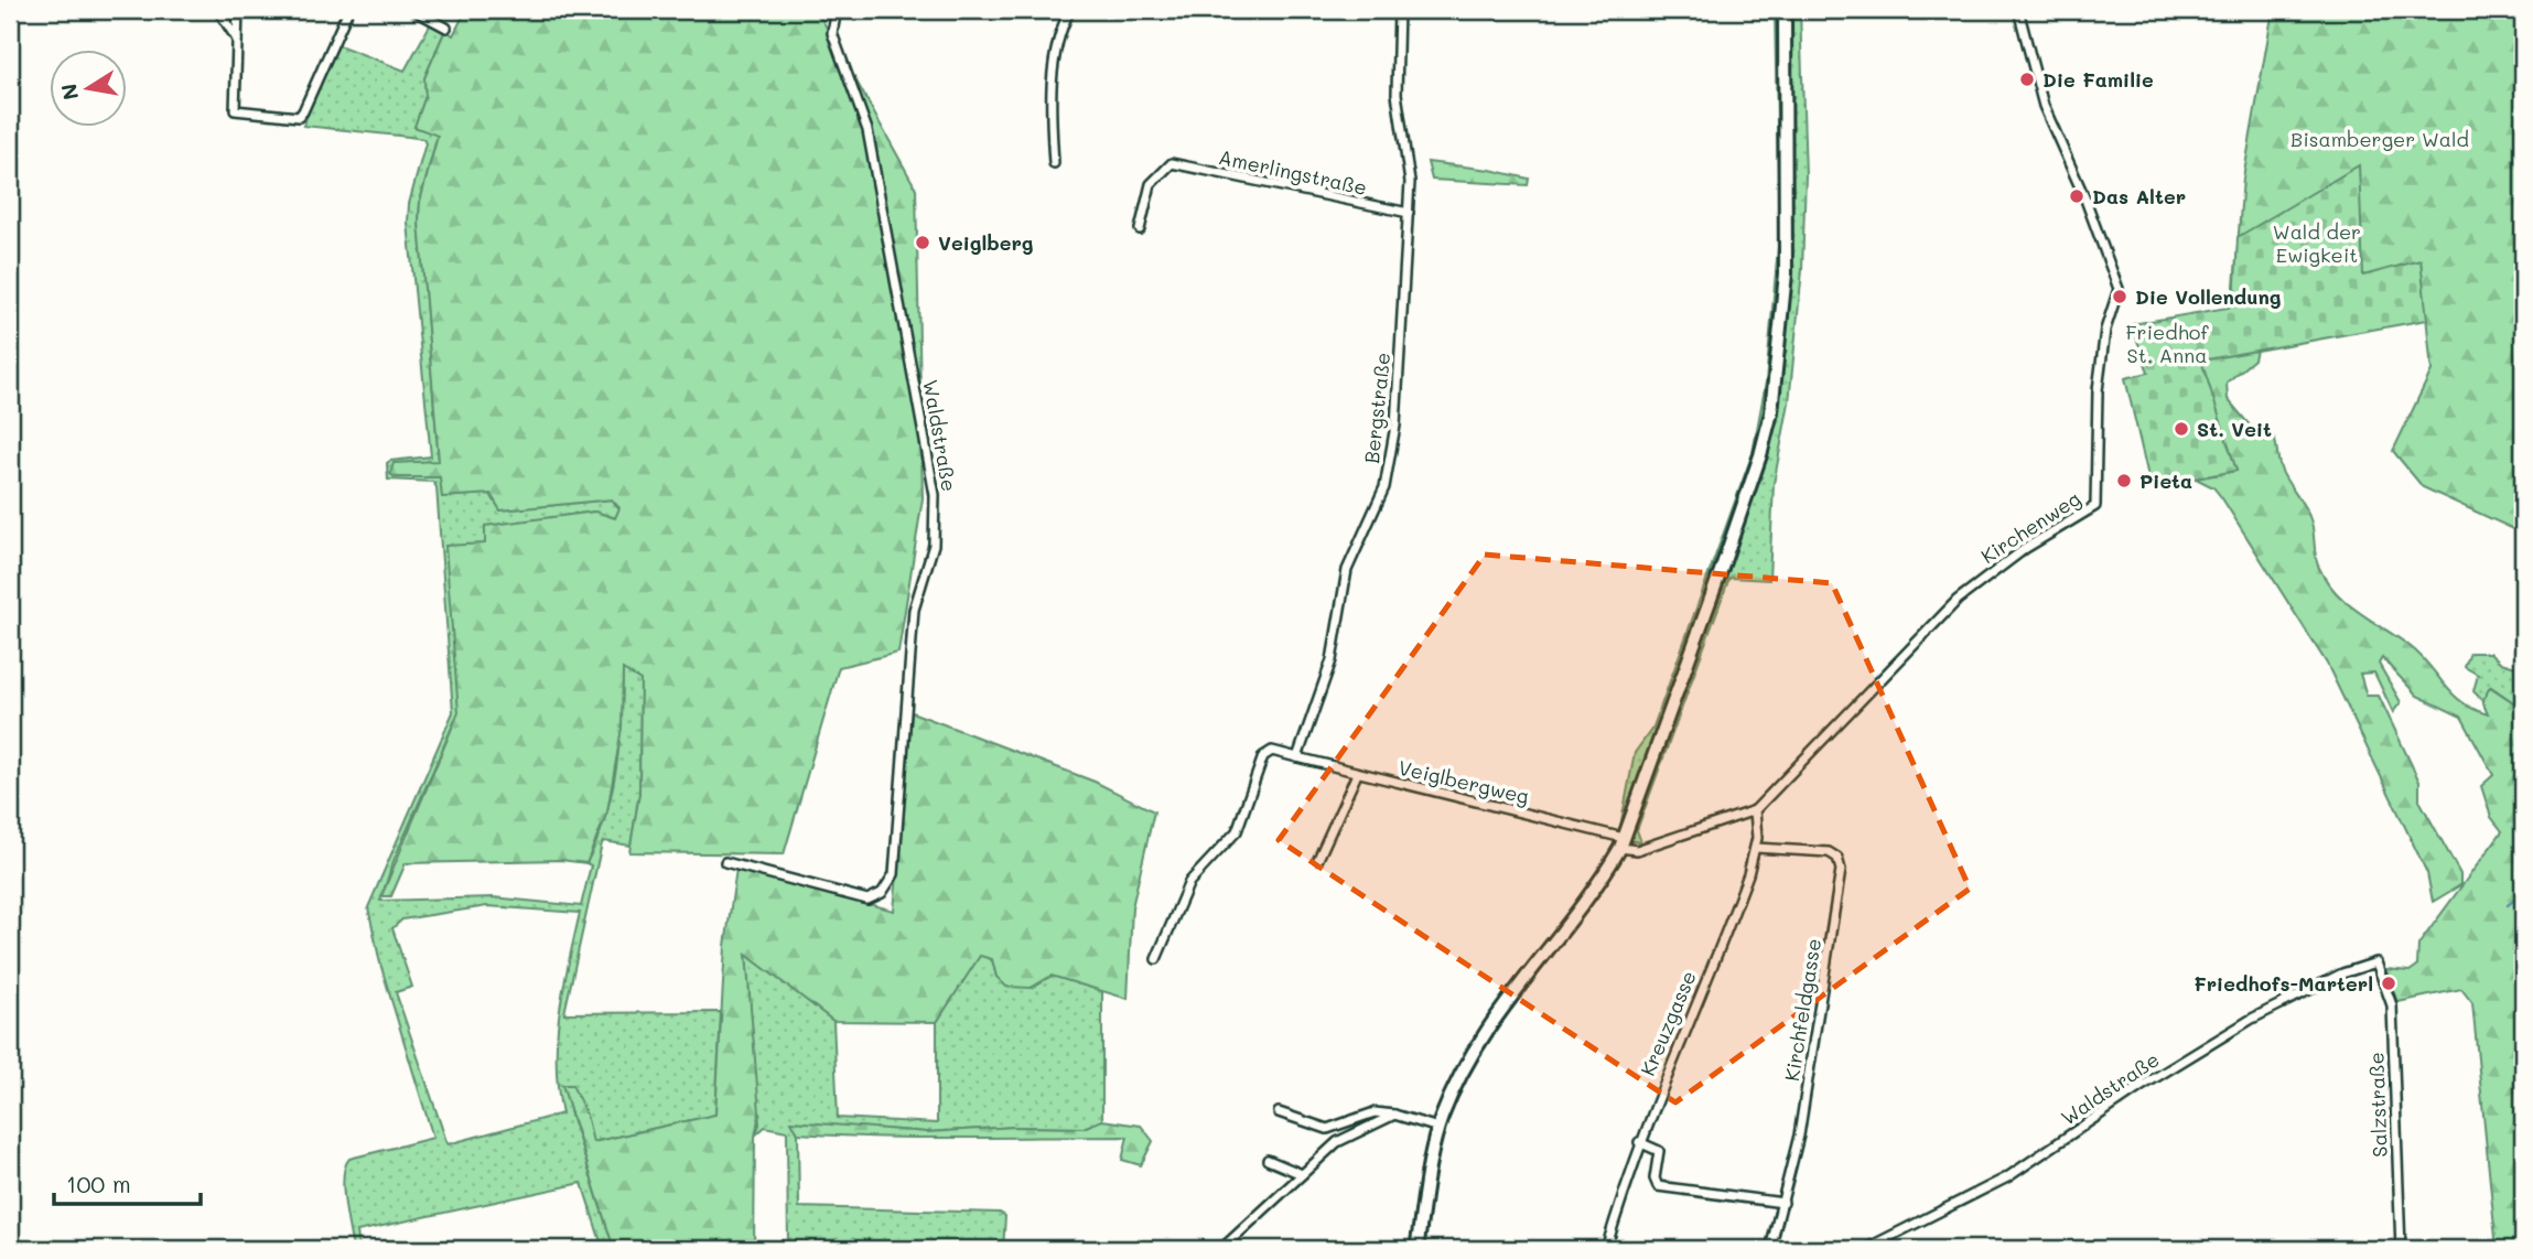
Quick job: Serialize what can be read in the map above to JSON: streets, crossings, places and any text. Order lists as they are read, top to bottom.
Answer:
{
  "streets": {
    "street": [
      "Amerlingstraße",
      "Bergstraße",
      "Waldstraße",
      "Kirchenweg",
      "Veiglbergweg",
      "Kirchfeldgasse",
      "Kreuzgasse",
      "Salzstraße"
    ]
  },
  "crossings": [
    ["Amerlingstraße", "Bergstraße"],
    ["Bergstraße", "Veiglbergweg"],
    ["Waldstraße", "Salzstraße"],
    ["Kirchenweg", "Veiglbergweg"],
    ["Kirchenweg", "Kreuzgasse"],
    ["Kirchfeldgasse", "Kreuzgasse"]
  ],
  "parks": ["Bisamberger Wald", "Wald der Ewigkeit", "Friedhof St. Anna"],
  "places": [
    "Die Familie",
    "Das Alter",
    "Veiglberg",
    "Die Vollendung",
    "St. Veit",
    "Pieta",
    "Friedhofs-Marterl"
  ],
  "scale_bar": "100 m",
  "north": "left"
}
